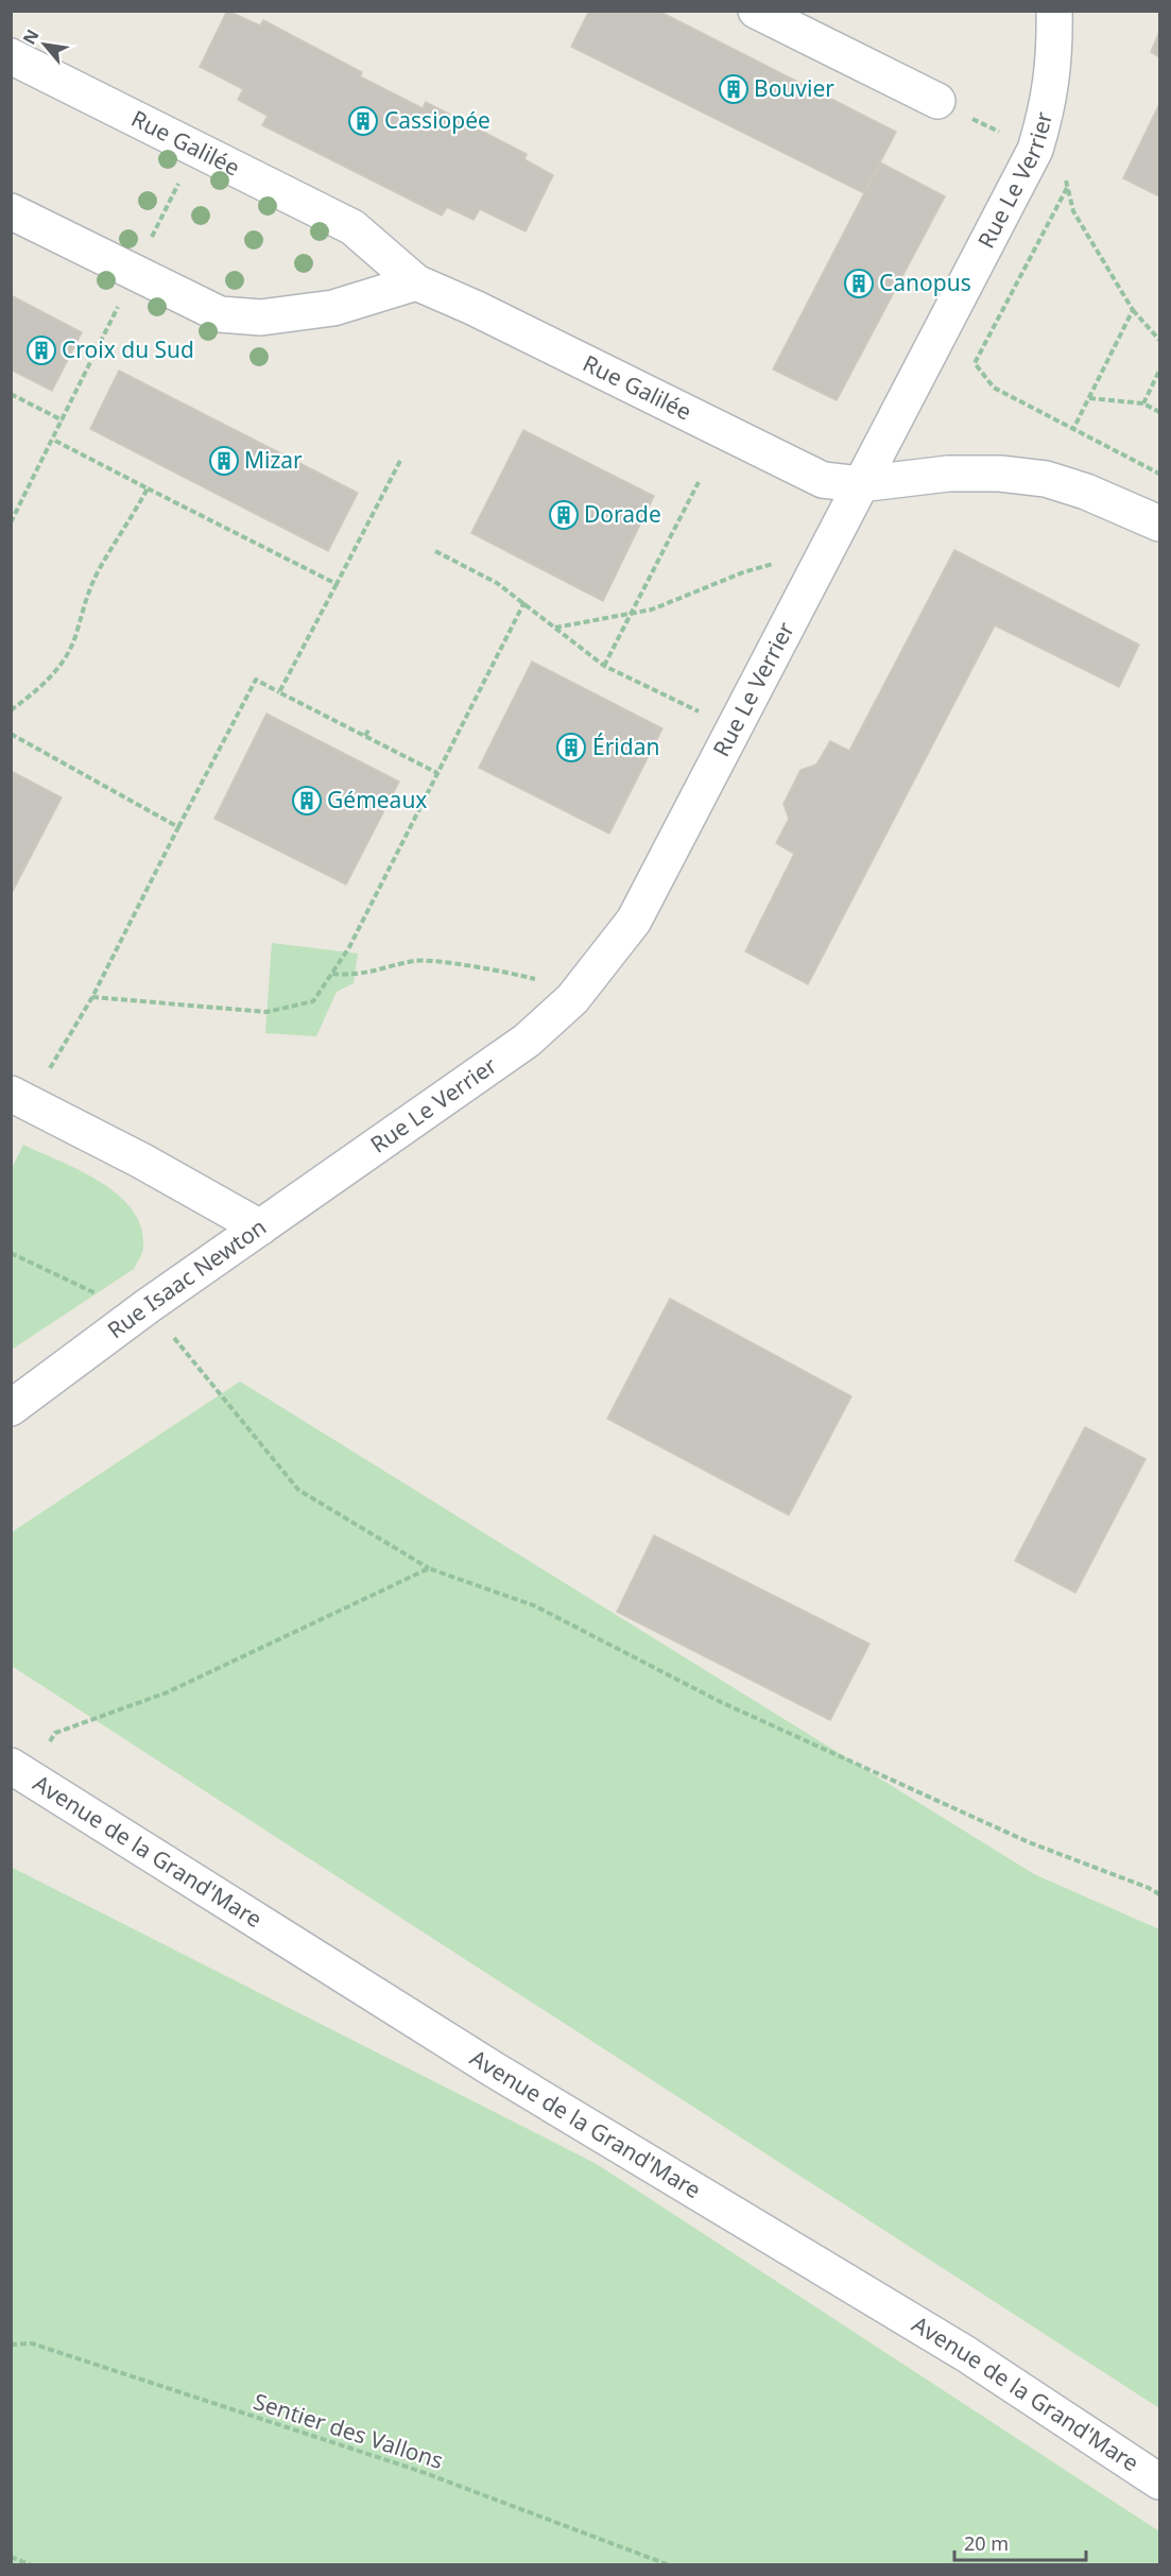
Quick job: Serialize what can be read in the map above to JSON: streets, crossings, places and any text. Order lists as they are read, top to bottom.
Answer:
{
  "streets": {
    "street": [
      "Rue Galilée",
      "Rue Le Verrier",
      "Rue Isaac Newton",
      "Avenue de la Grand'Mare"
    ],
    "path": ["Sentier des Vallons"]
  },
  "crossings": [
    ["Rue Galilée", "Rue Le Verrier"],
    ["Rue Le Verrier", "Rue Isaac Newton"]
  ],
  "places": {
    "building": [
      "Bouvier",
      "Cassiopée",
      "Canopus",
      "Croix du Sud",
      "Mizar",
      "Dorade",
      "Éridan",
      "Gémeaux"
    ]
  },
  "scale_bar": "20 m",
  "north": "top left"
}
